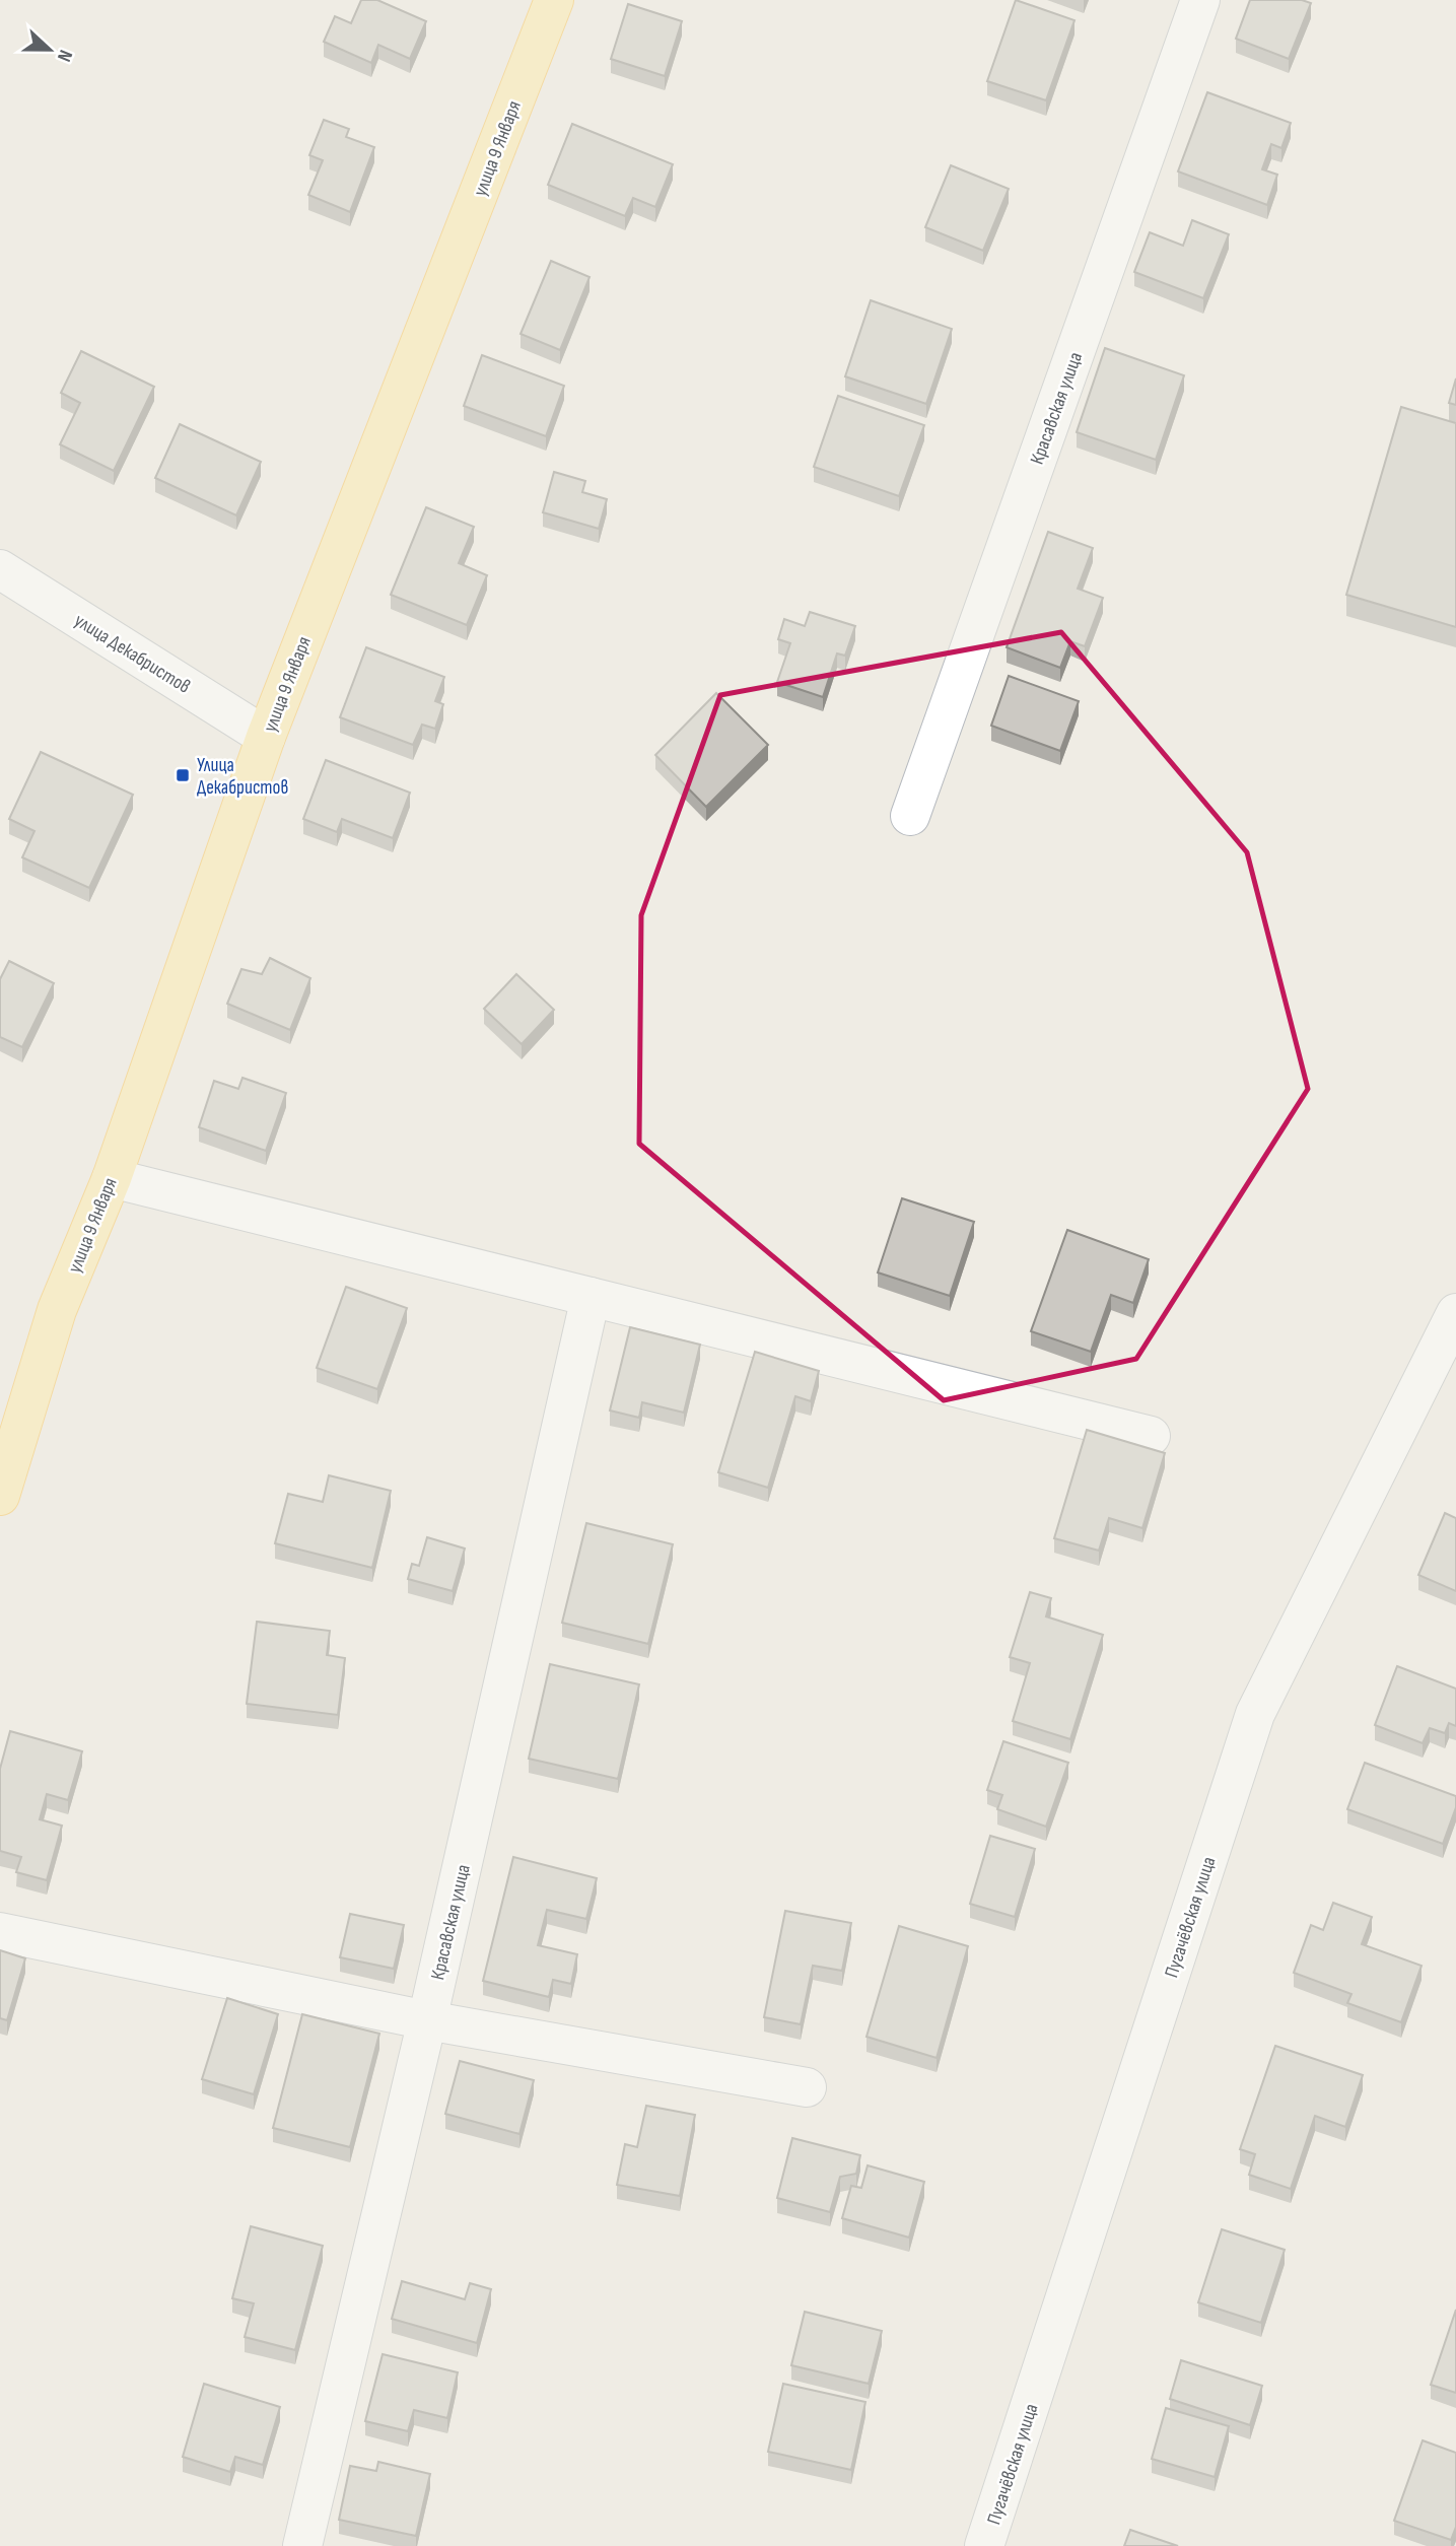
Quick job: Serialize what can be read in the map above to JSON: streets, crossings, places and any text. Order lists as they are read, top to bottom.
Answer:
{
  "streets": {
    "main road": ["улица 9 Января"],
    "street": ["Красавская улица", "улица Декабристов", "Пугачёвская улица"]
  },
  "crossings": [
    ["улица 9 Января", "улица Декабристов"]
  ],
  "places": {
    "transit": ["Улица Декабристов"]
  },
  "north": "right"
}
